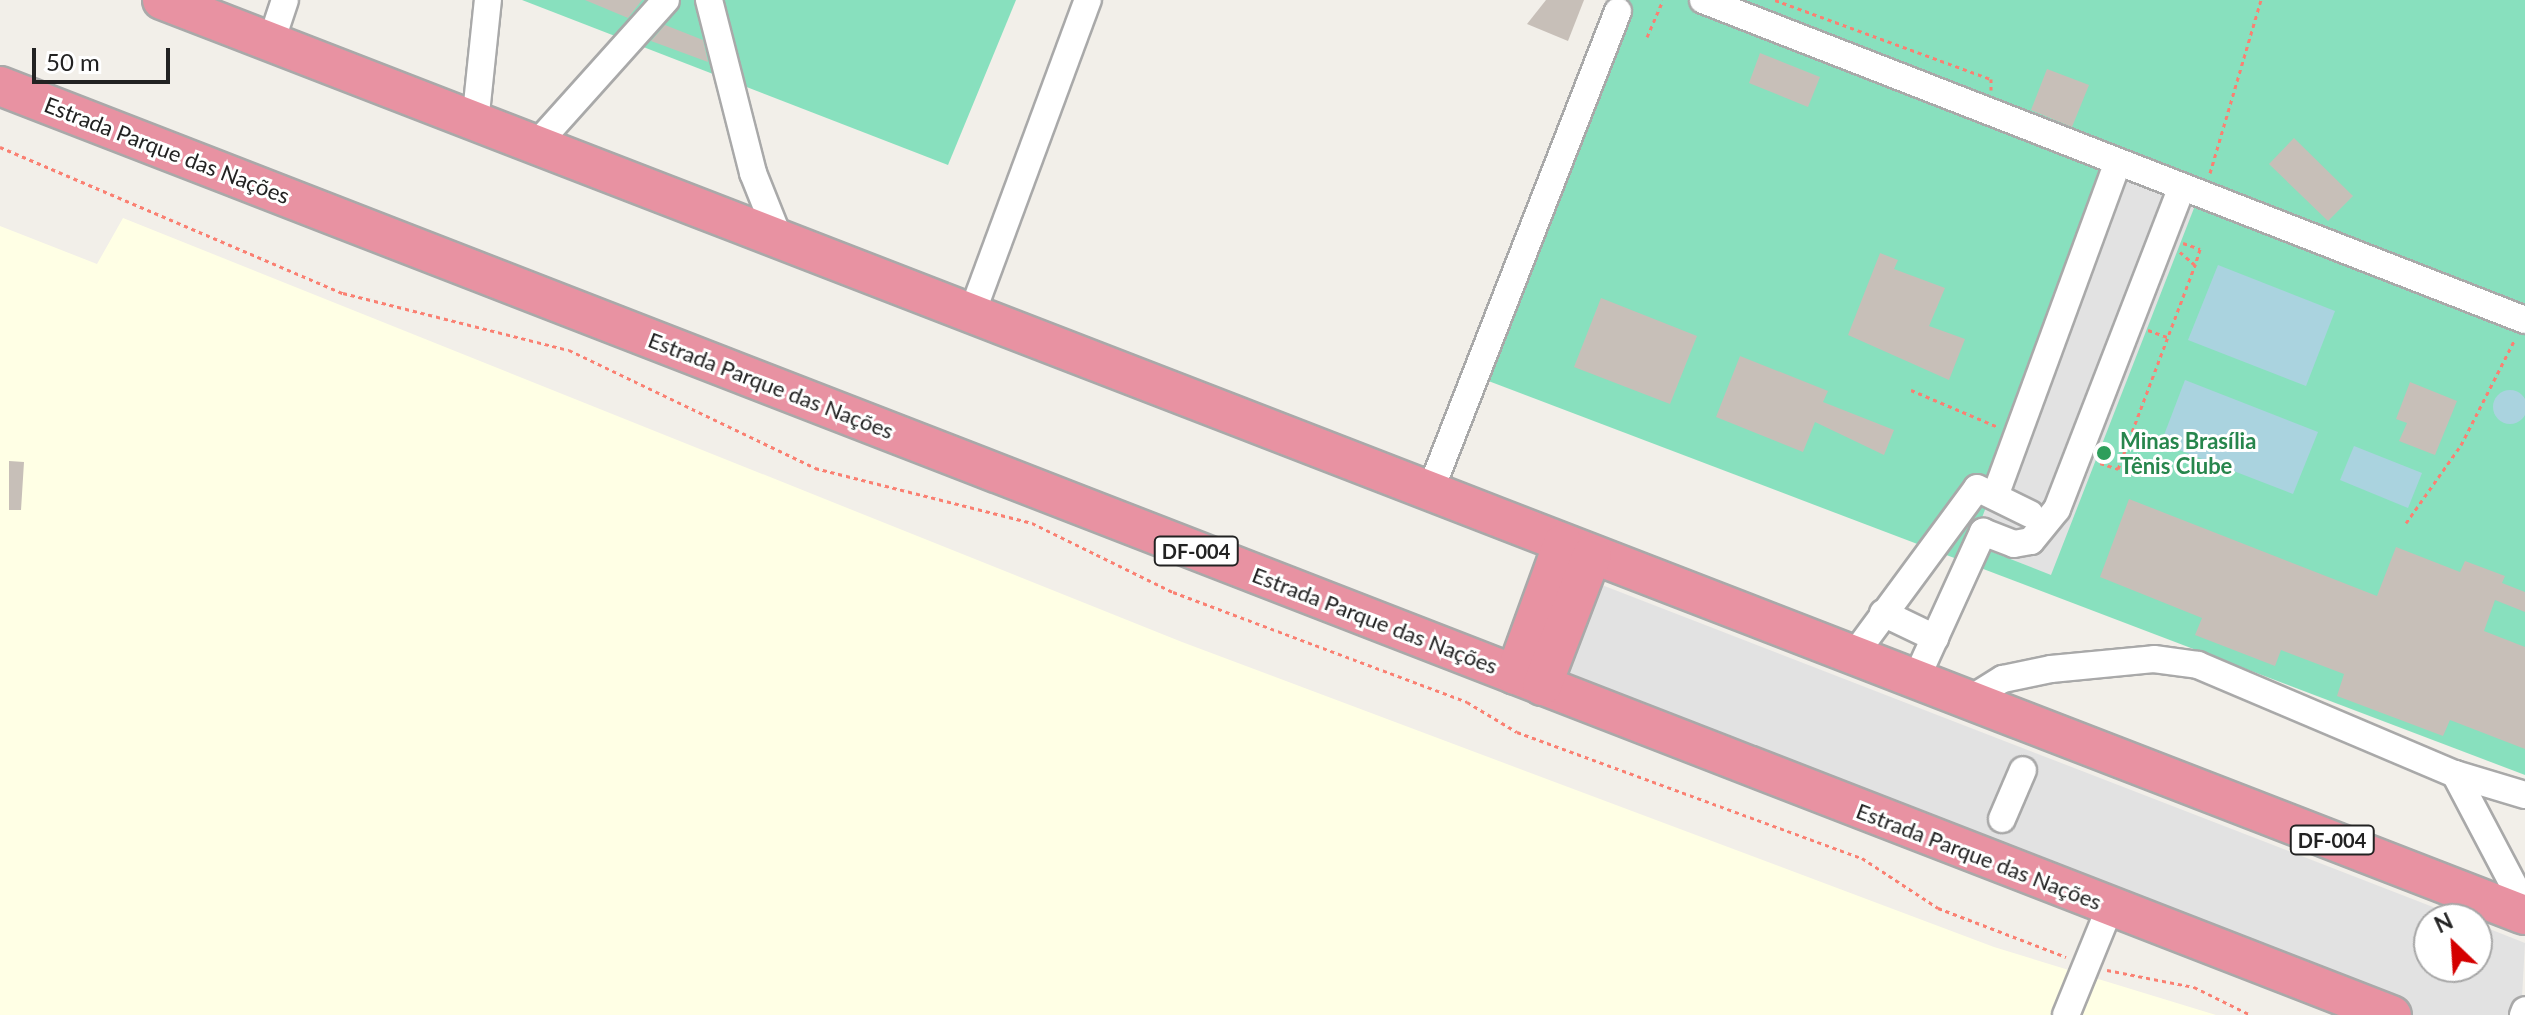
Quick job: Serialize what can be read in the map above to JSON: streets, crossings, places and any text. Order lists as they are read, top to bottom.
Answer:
{
  "streets": {
    "highway": ["Estrada Parque das Nações", "DF-004"]
  },
  "places": ["Minas Brasília Tênis Clube"],
  "scale_bar": "50 m",
  "north": "top left"
}
